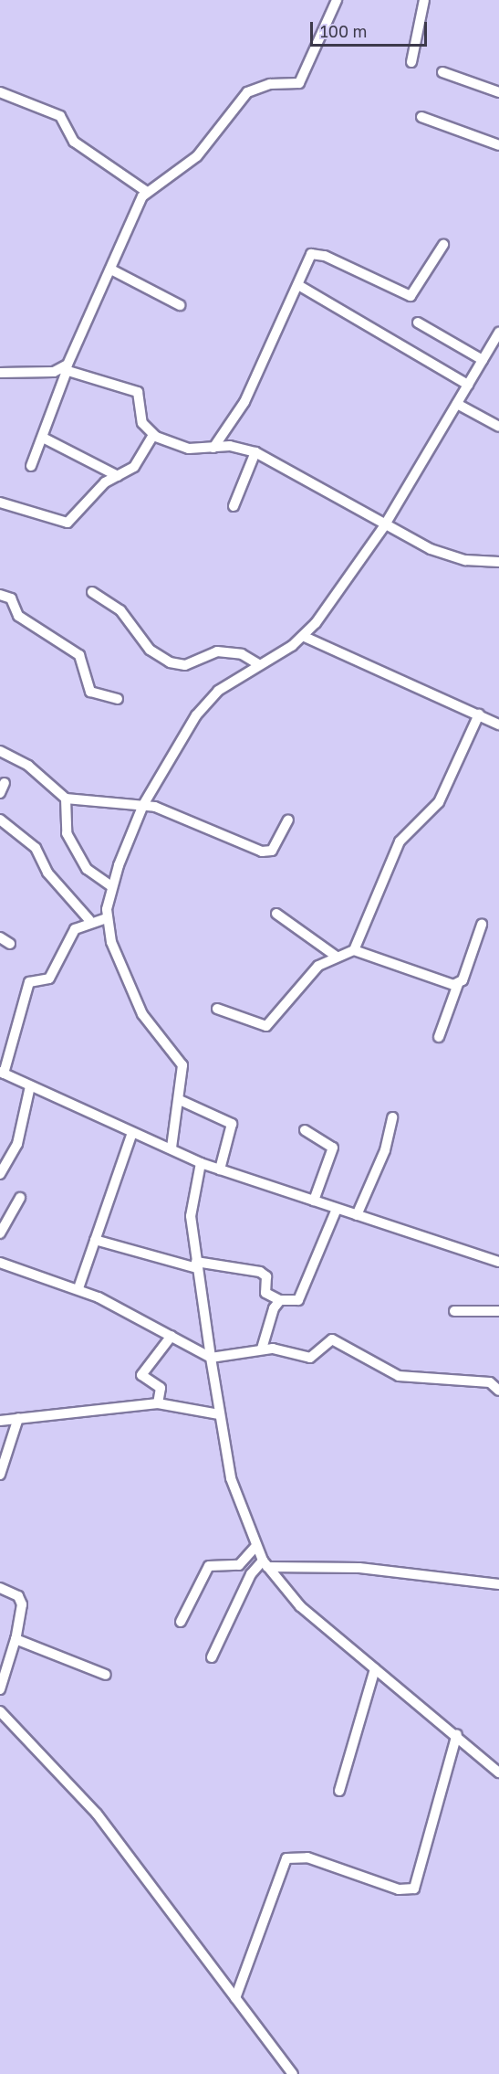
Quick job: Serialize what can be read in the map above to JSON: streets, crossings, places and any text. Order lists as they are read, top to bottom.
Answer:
{
  "scale_bar": "100 m"
}
